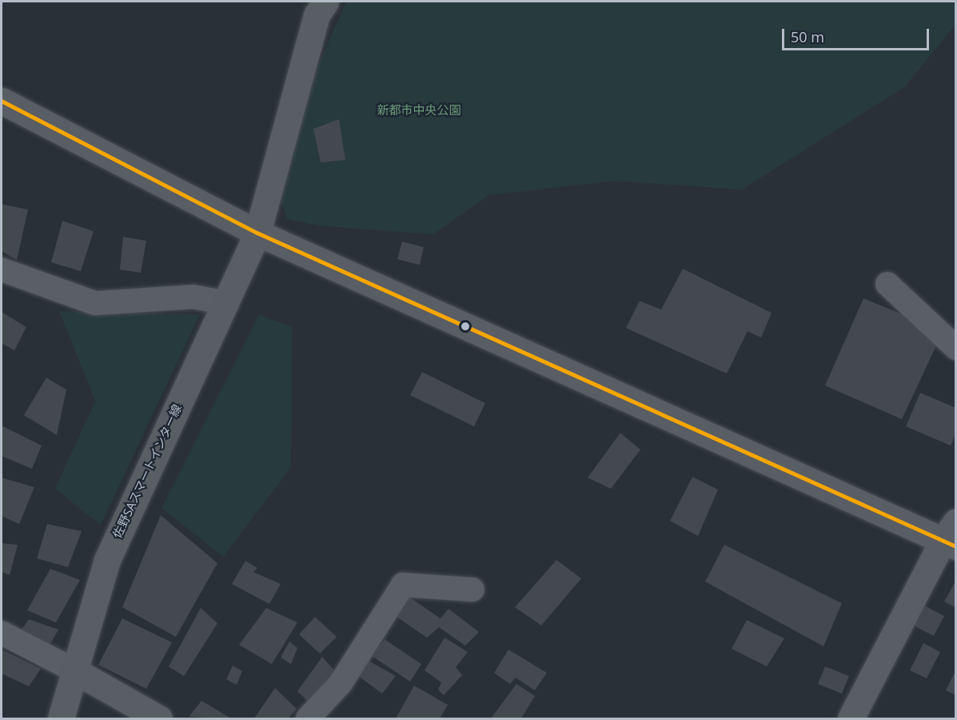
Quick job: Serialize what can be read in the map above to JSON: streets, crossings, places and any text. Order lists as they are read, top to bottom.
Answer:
{
  "streets": {
    "main road": ["佐野SAスマートインター線"]
  },
  "parks": ["新都市中央公園"],
  "scale_bar": "50 m"
}
